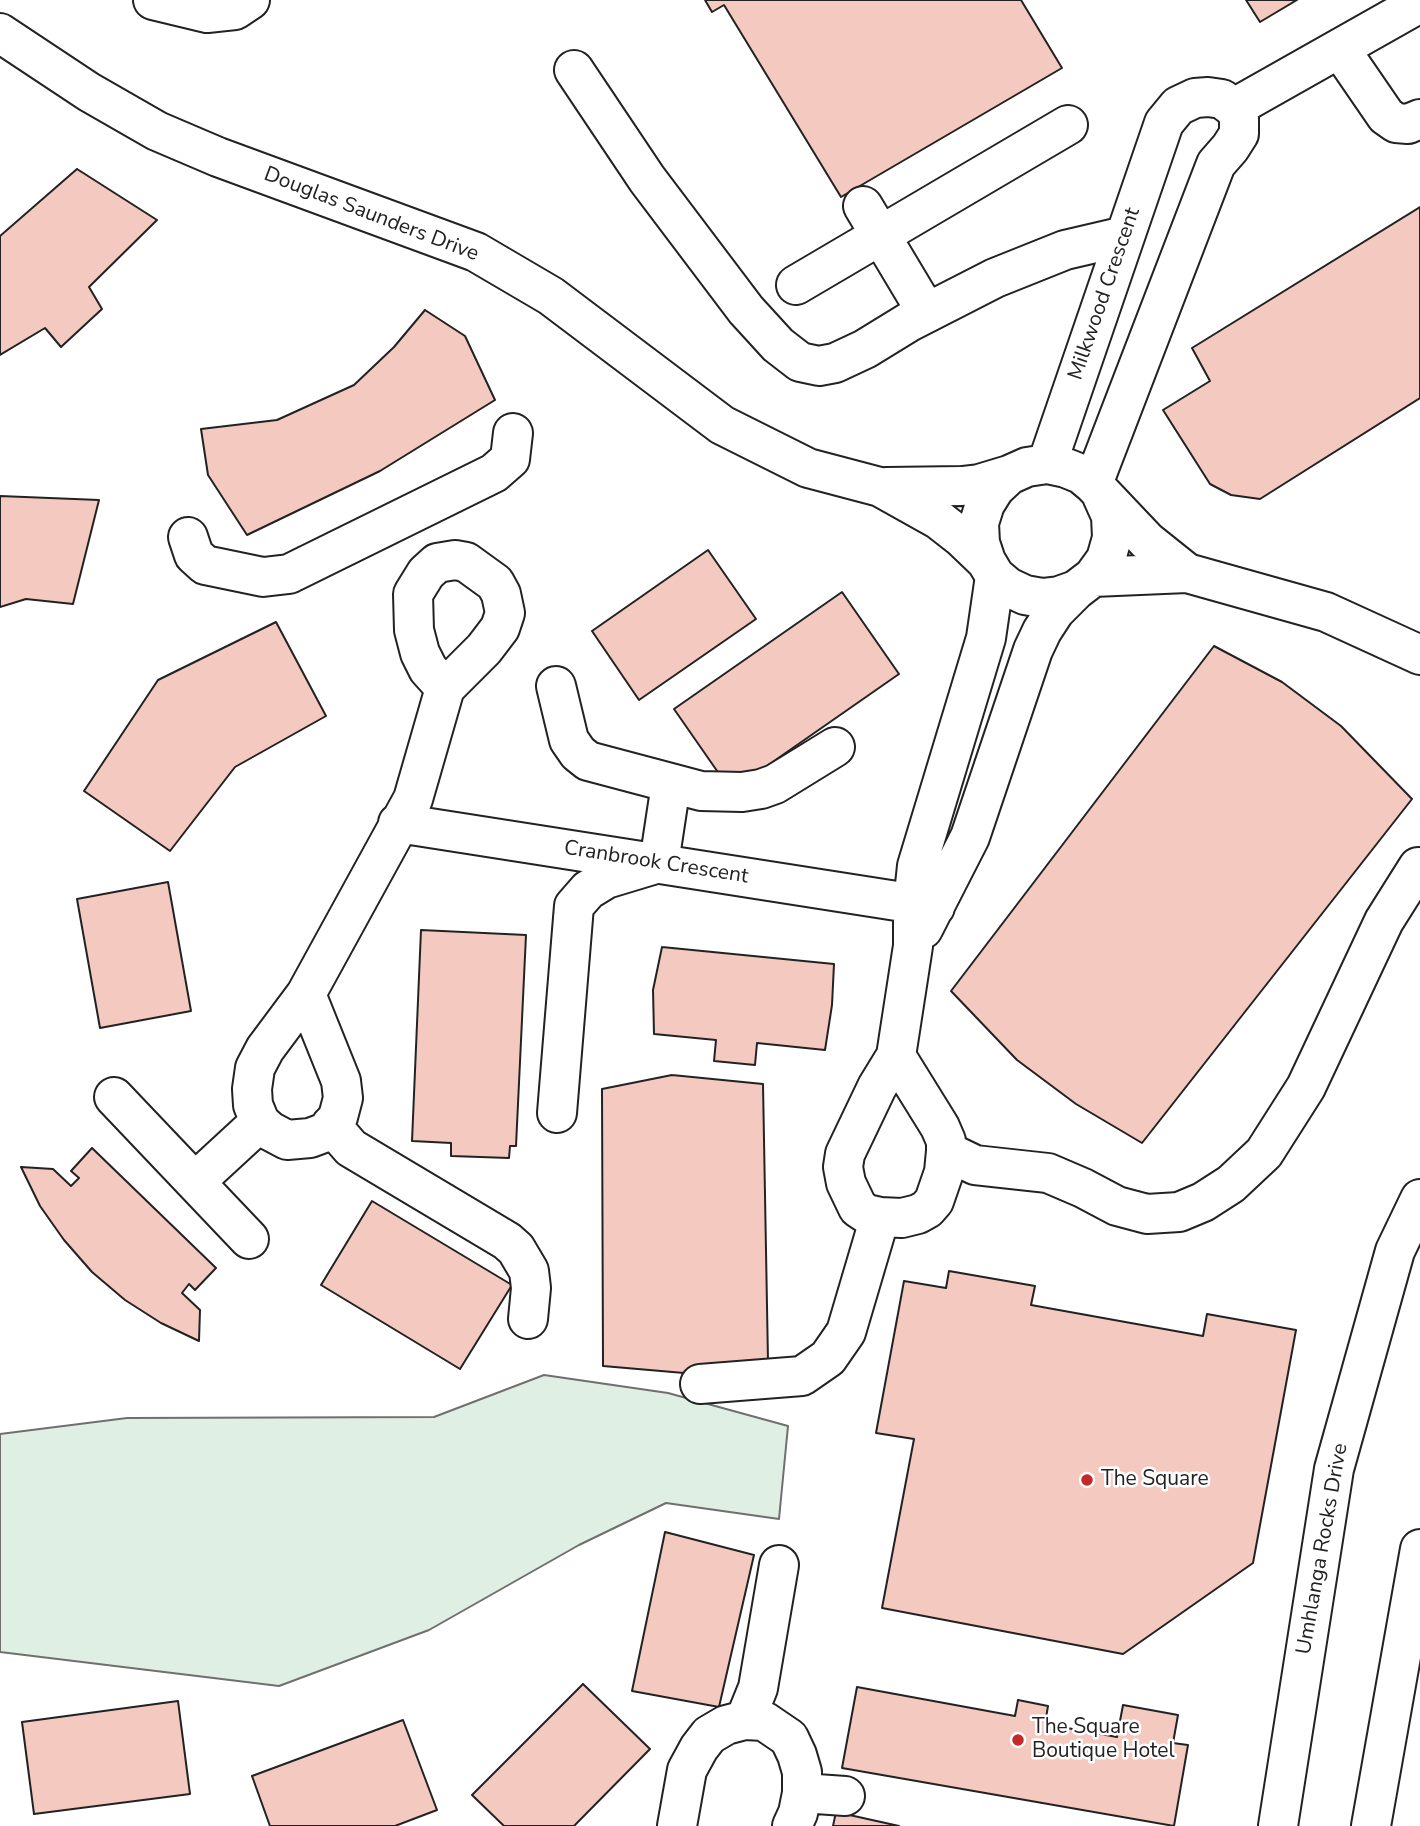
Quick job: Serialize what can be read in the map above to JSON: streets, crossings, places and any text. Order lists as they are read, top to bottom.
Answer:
{
  "streets": {
    "street": [
      "Douglas Saunders Drive",
      "Milkwood Crescent",
      "Cranbrook Crescent",
      "Umhlanga Rocks Drive"
    ]
  },
  "crossings": [
    ["Douglas Saunders Drive", "Milkwood Crescent"]
  ],
  "places": ["The Square", "The Square Boutique Hotel"]
}
